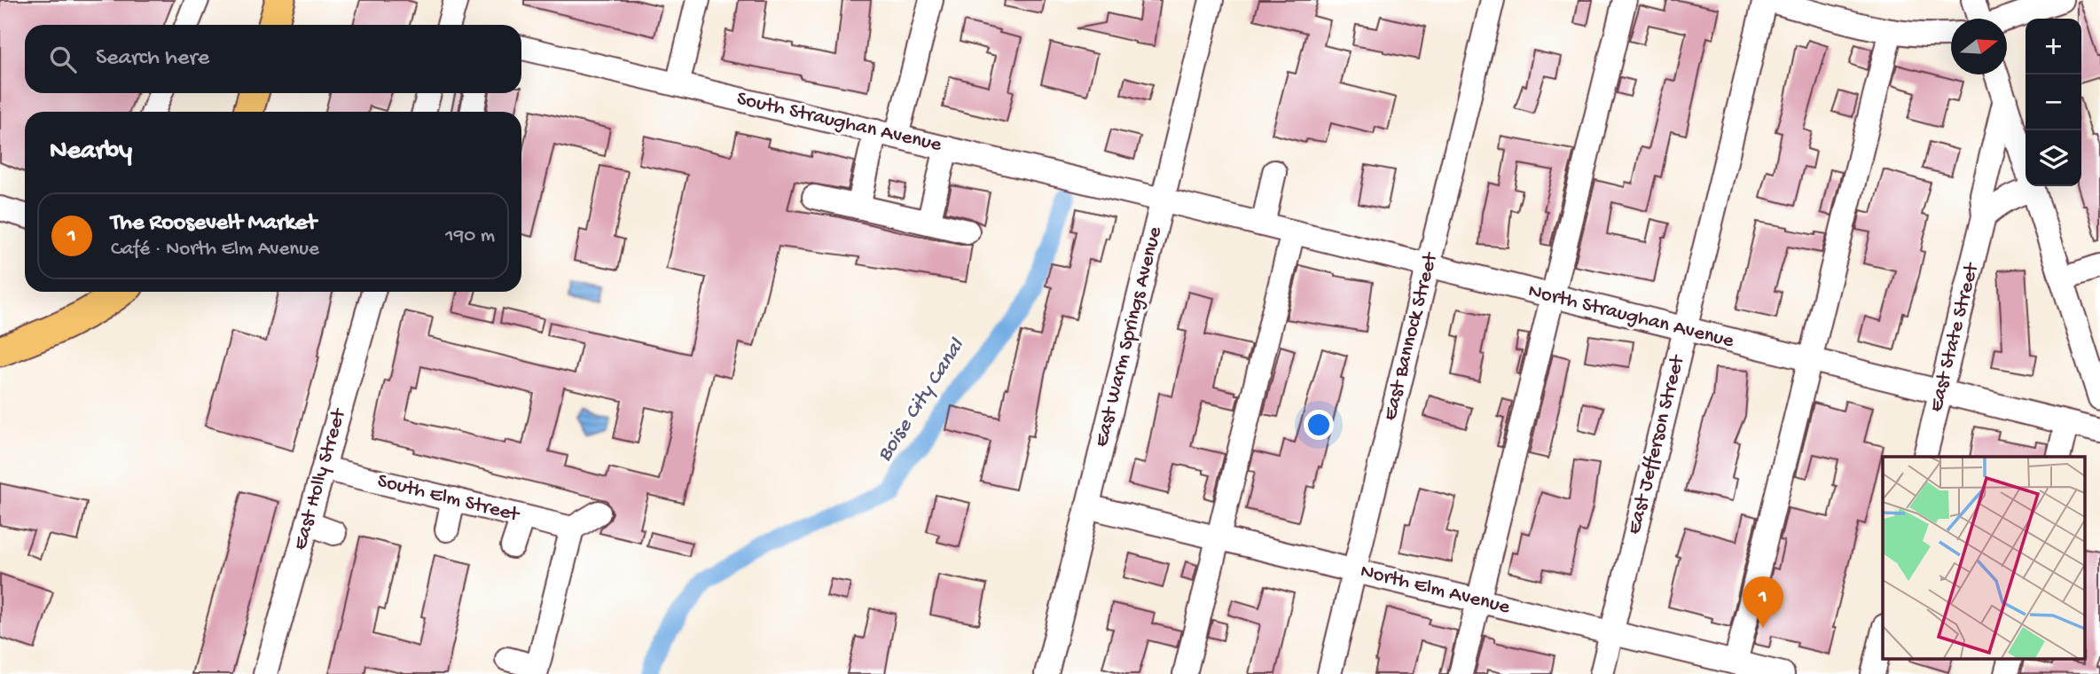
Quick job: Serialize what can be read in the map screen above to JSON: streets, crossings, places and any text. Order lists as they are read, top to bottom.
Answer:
{
  "streets": {
    "street": [
      "South Straughan Avenue",
      "North Straughan Avenue",
      "East Warm Springs Avenue",
      "East Bannock Street",
      "East State Street",
      "East Jefferson Street",
      "East Holly Street",
      "South Elm Street",
      "North Elm Avenue"
    ]
  },
  "crossings": [
    ["South Straughan Avenue", "North Straughan Avenue"],
    ["South Straughan Avenue", "East Warm Springs Avenue"],
    ["North Straughan Avenue", "East Warm Springs Avenue"],
    ["North Straughan Avenue", "East Bannock Street"],
    ["North Straughan Avenue", "East State Street"],
    ["North Straughan Avenue", "East Jefferson Street"],
    ["East Warm Springs Avenue", "North Elm Avenue"],
    ["East Bannock Street", "North Elm Avenue"],
    ["East Jefferson Street", "North Elm Avenue"],
    ["East Holly Street", "South Elm Street"]
  ],
  "water": ["Boise City Canal"],
  "north": "right",
  "page": {
    "map_buttons": ["+", "−"],
    "search": "Search here",
    "heading": "Nearby",
    "list": [
      {
        "mark": "1",
        "name": "The Roosevelt Market",
        "note": "Café · North Elm Avenue",
        "value": "190 m"
      }
    ],
    "pins": "1"
  }
}
